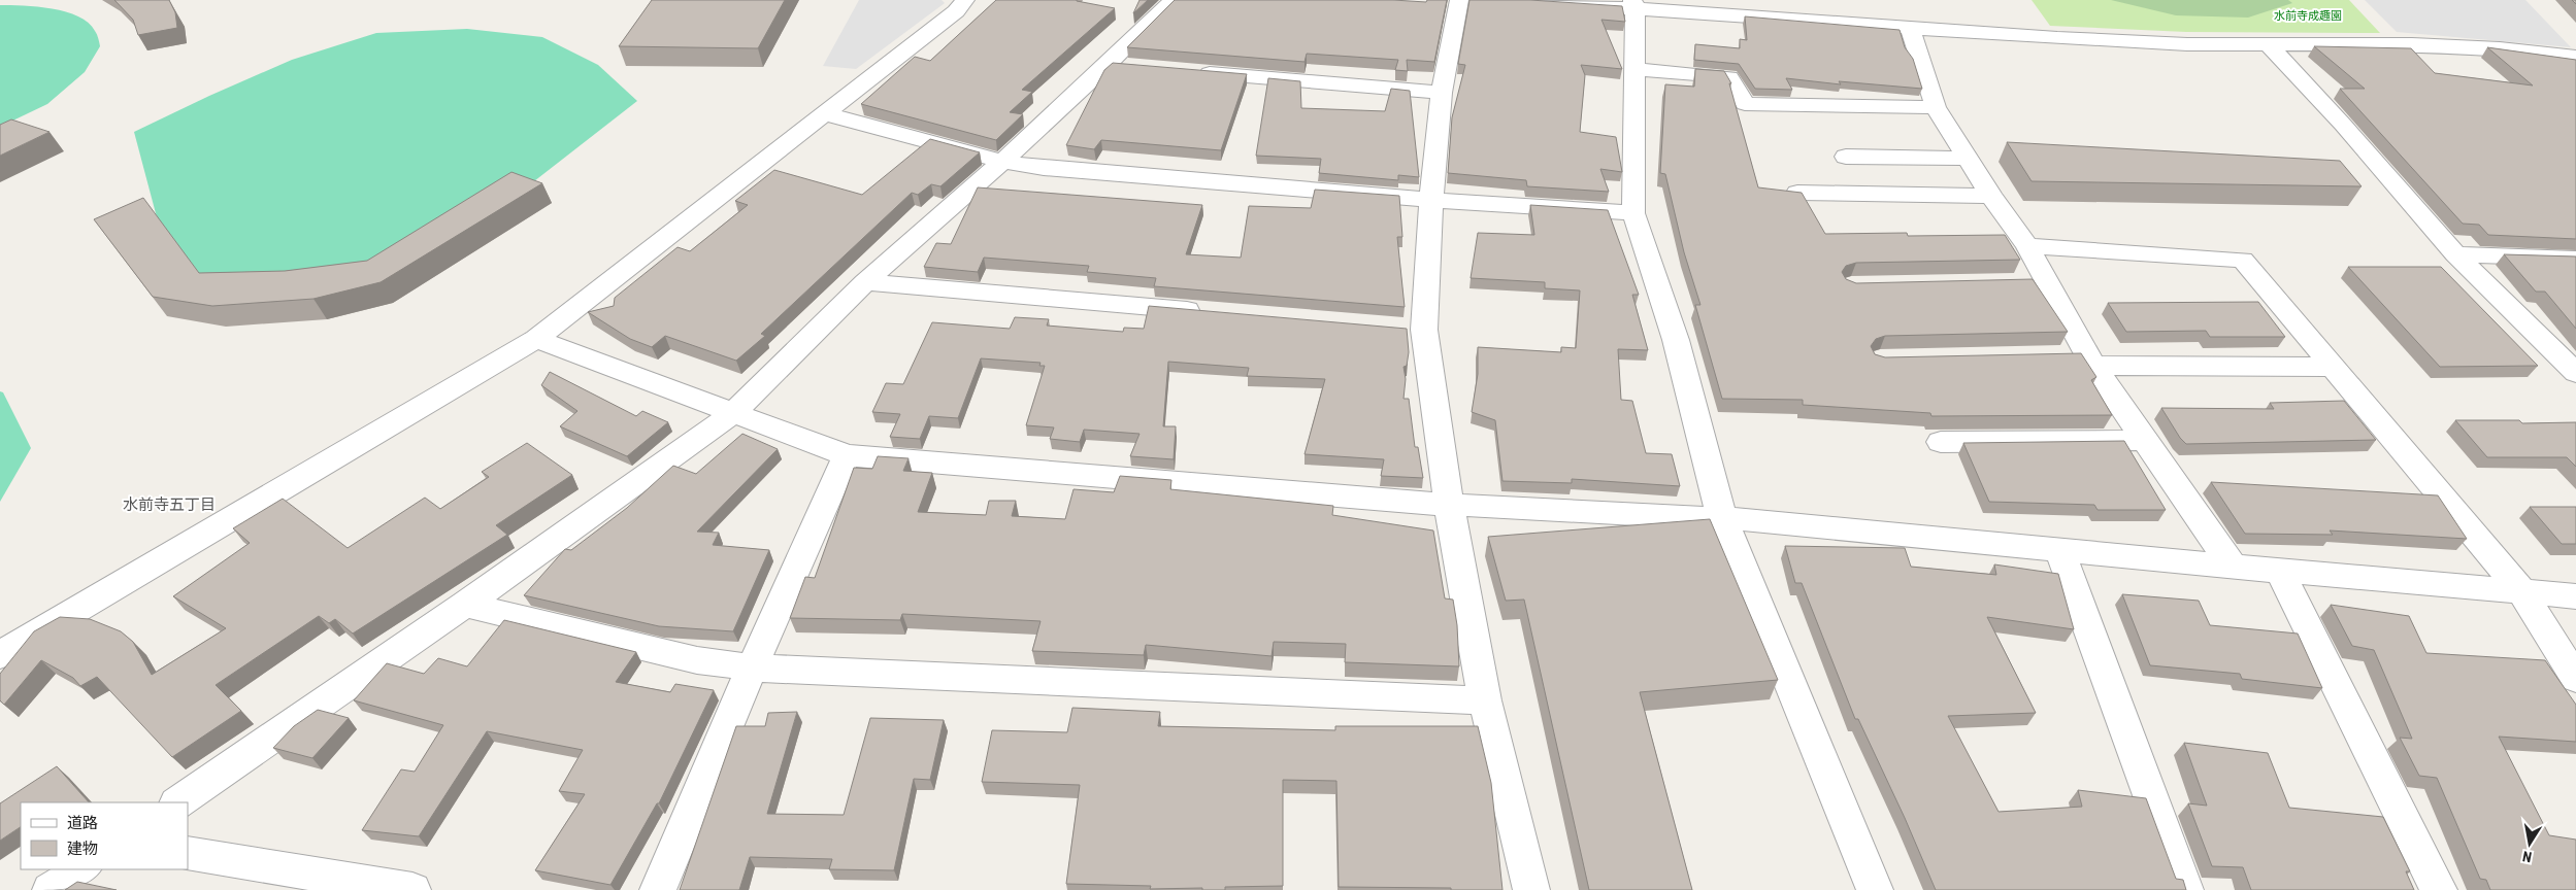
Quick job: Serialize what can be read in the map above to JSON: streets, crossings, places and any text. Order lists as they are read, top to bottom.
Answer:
{
  "districts": ["水前寺五丁目"],
  "parks": ["水前寺成趣園"],
  "legend": ["道路", "建物"],
  "north": "bottom"
}
